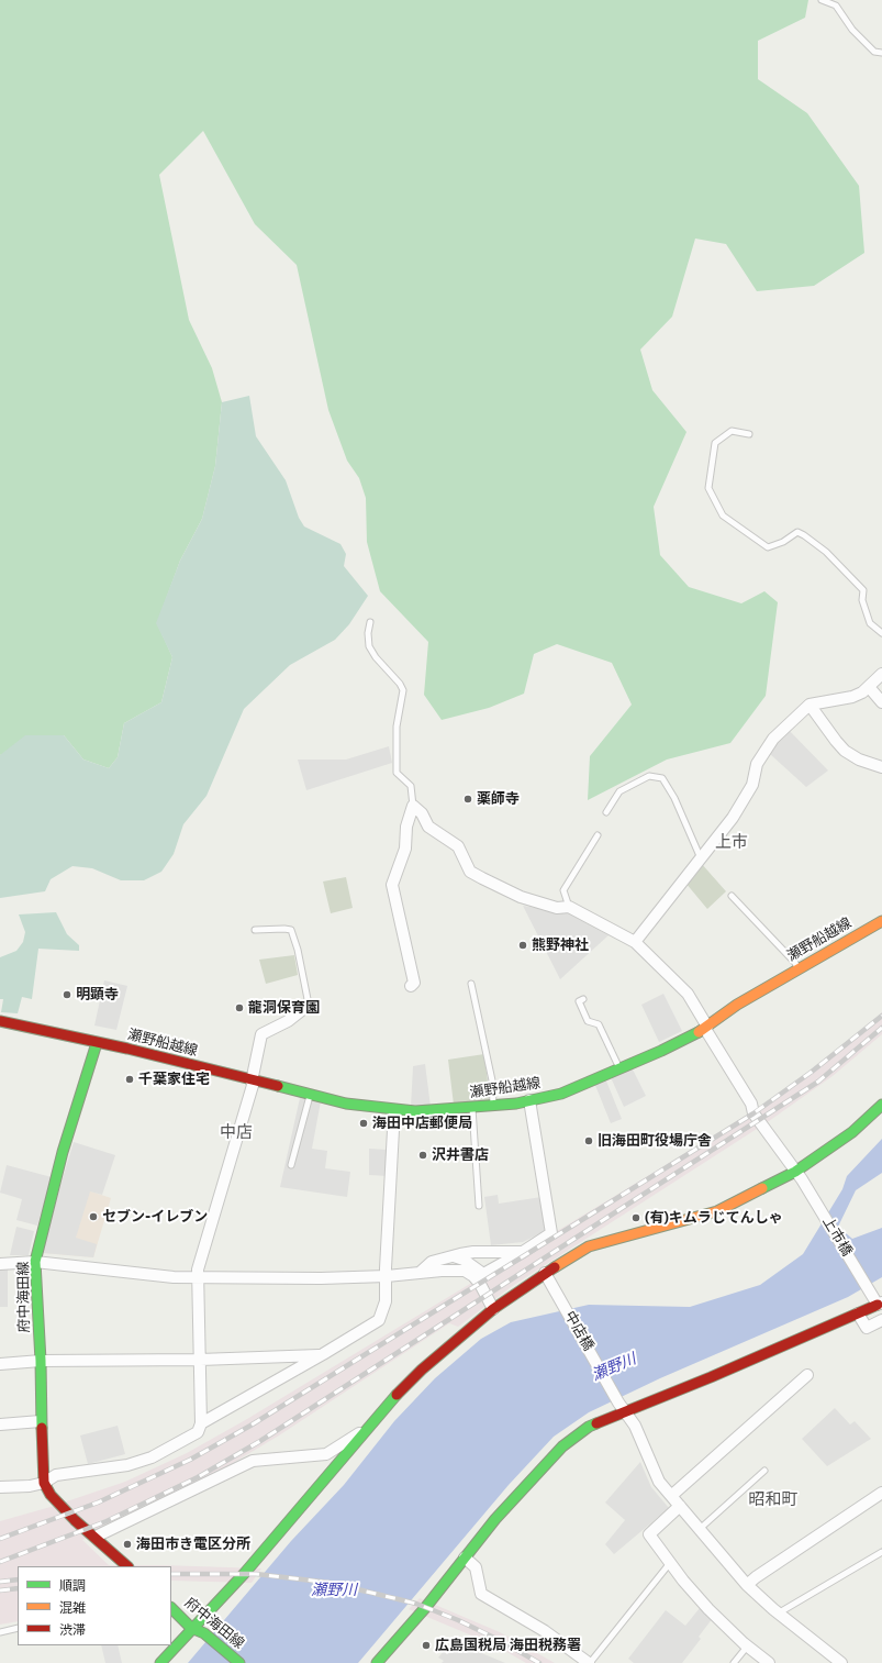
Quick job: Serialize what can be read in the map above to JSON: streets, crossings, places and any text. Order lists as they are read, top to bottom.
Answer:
{
  "streets": {
    "main road": ["瀬野船越線", "府中海田線"],
    "street": ["上市橋", "中店橋"]
  },
  "crossings": [
    ["瀬野船越線", "上市橋"],
    ["瀬野船越線", "府中海田線"]
  ],
  "districts": ["上市", "中店", "昭和町"],
  "water": ["瀬野川"],
  "places": [
    "薬師寺",
    "熊野神社",
    "明顕寺",
    "龍洞保育園",
    "千葉家住宅",
    "海田中店郵便局",
    "旧海田町役場庁舎",
    "沢井書店",
    "セブン-イレブン",
    "(有)キムラじてんしゃ",
    "海田市き電区分所",
    "広島国税局 海田税務署"
  ],
  "legend": ["順調", "混雑", "渋滞"]
}
